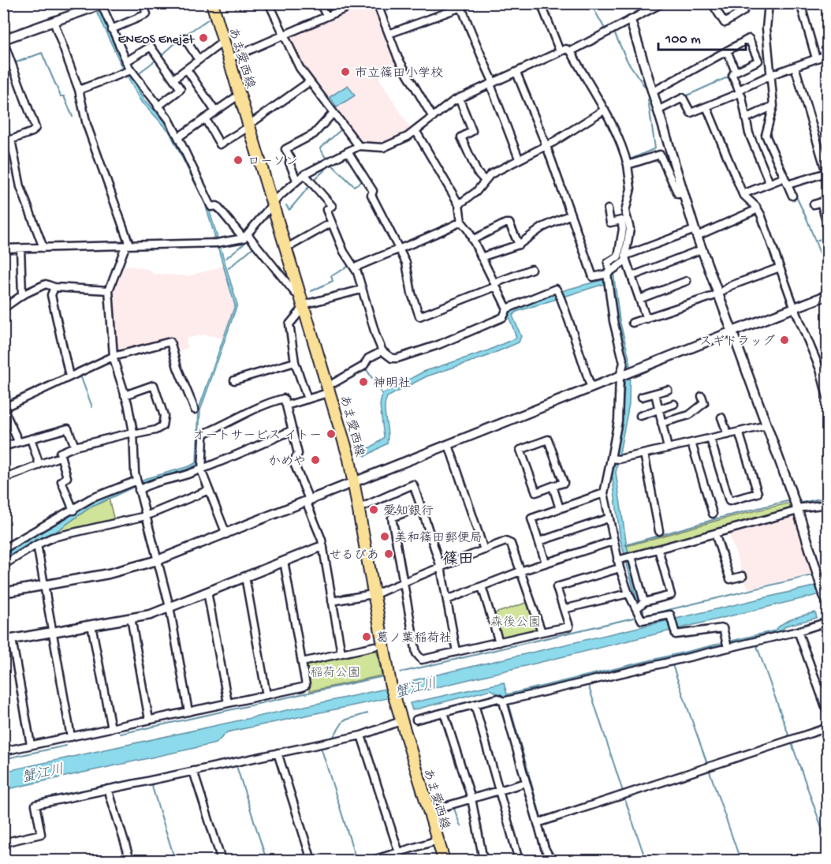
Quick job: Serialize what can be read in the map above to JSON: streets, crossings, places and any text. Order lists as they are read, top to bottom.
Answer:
{
  "streets": {
    "main road": ["あま愛西線"]
  },
  "districts": ["篠田"],
  "water": ["蟹江川"],
  "parks": ["森後公園", "稲荷公園"],
  "places": [
    "ENEOS Enejet",
    "市立篠田小学校",
    "ローソン",
    "スギドラッグ",
    "神明社",
    "オートサービス イトー",
    "かめや",
    "愛知銀行",
    "美和篠田郵便局",
    "せるびあ",
    "葛ノ葉稲荷社"
  ],
  "scale_bar": "100 m"
}
